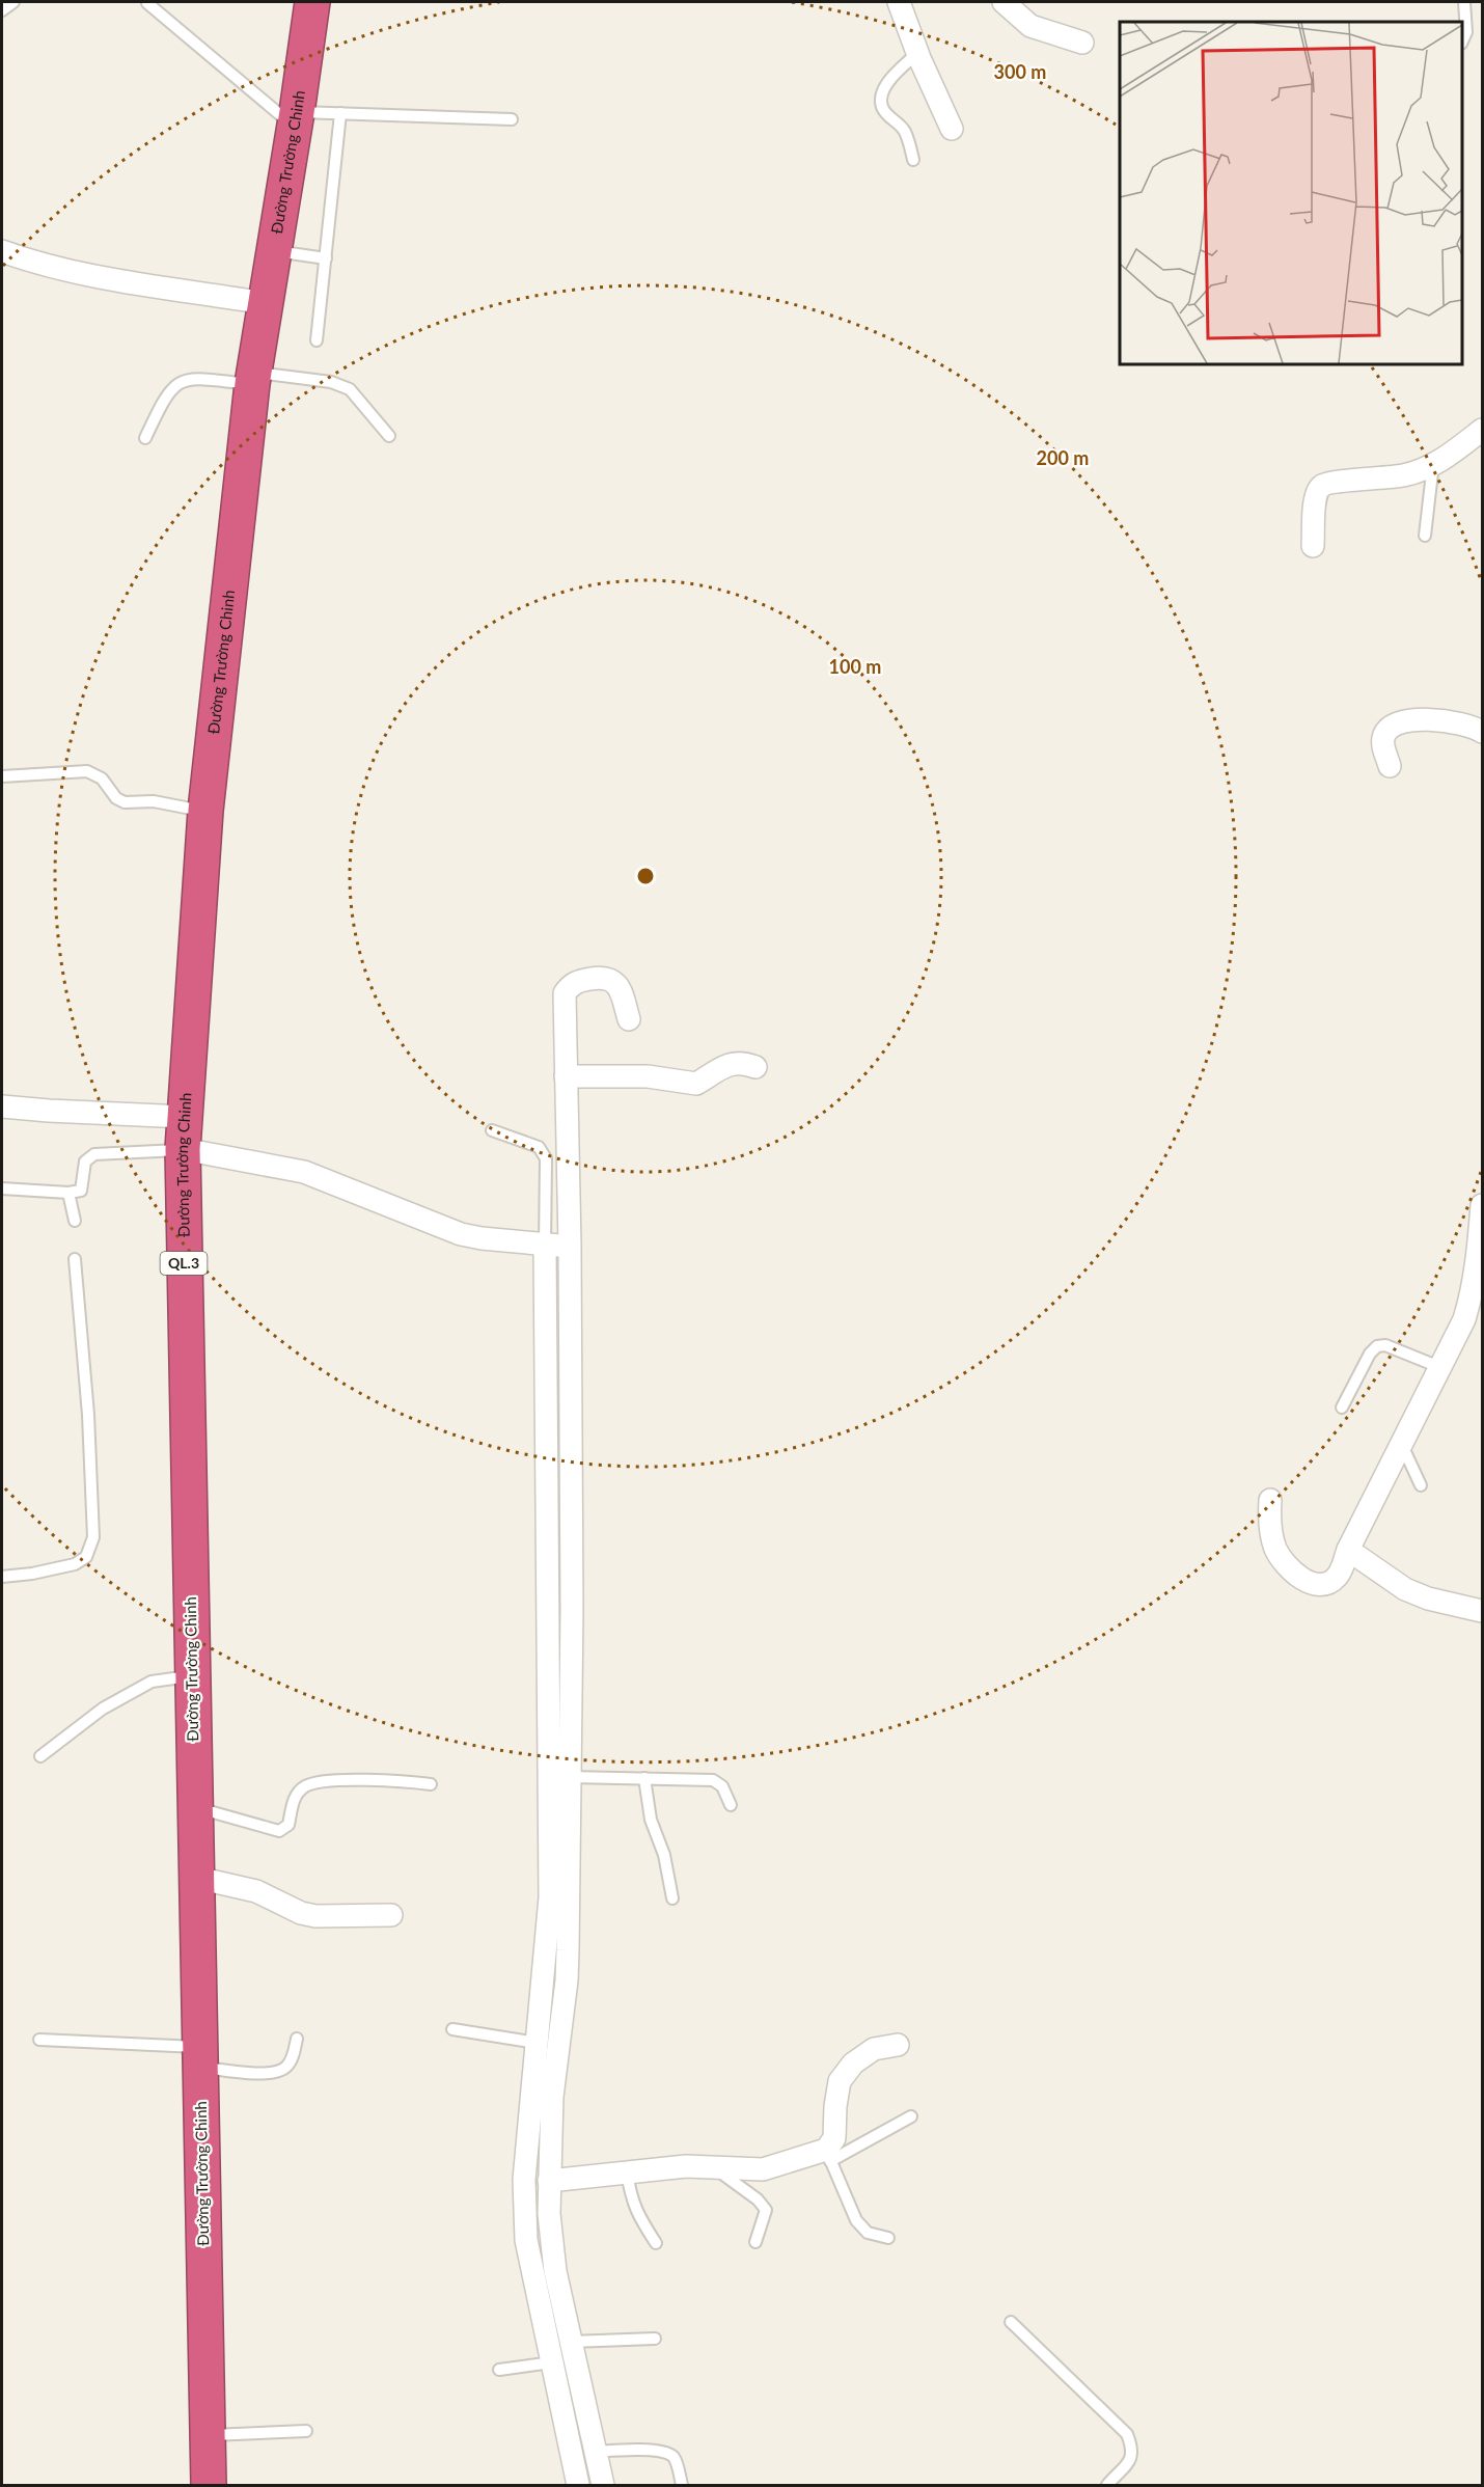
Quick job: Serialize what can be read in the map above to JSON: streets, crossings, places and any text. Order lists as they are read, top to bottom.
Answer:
{
  "streets": {
    "highway": ["Đường Trường Chinh", "QL.3"]
  },
  "rings": ["300 m", "200 m", "100 m"]
}
